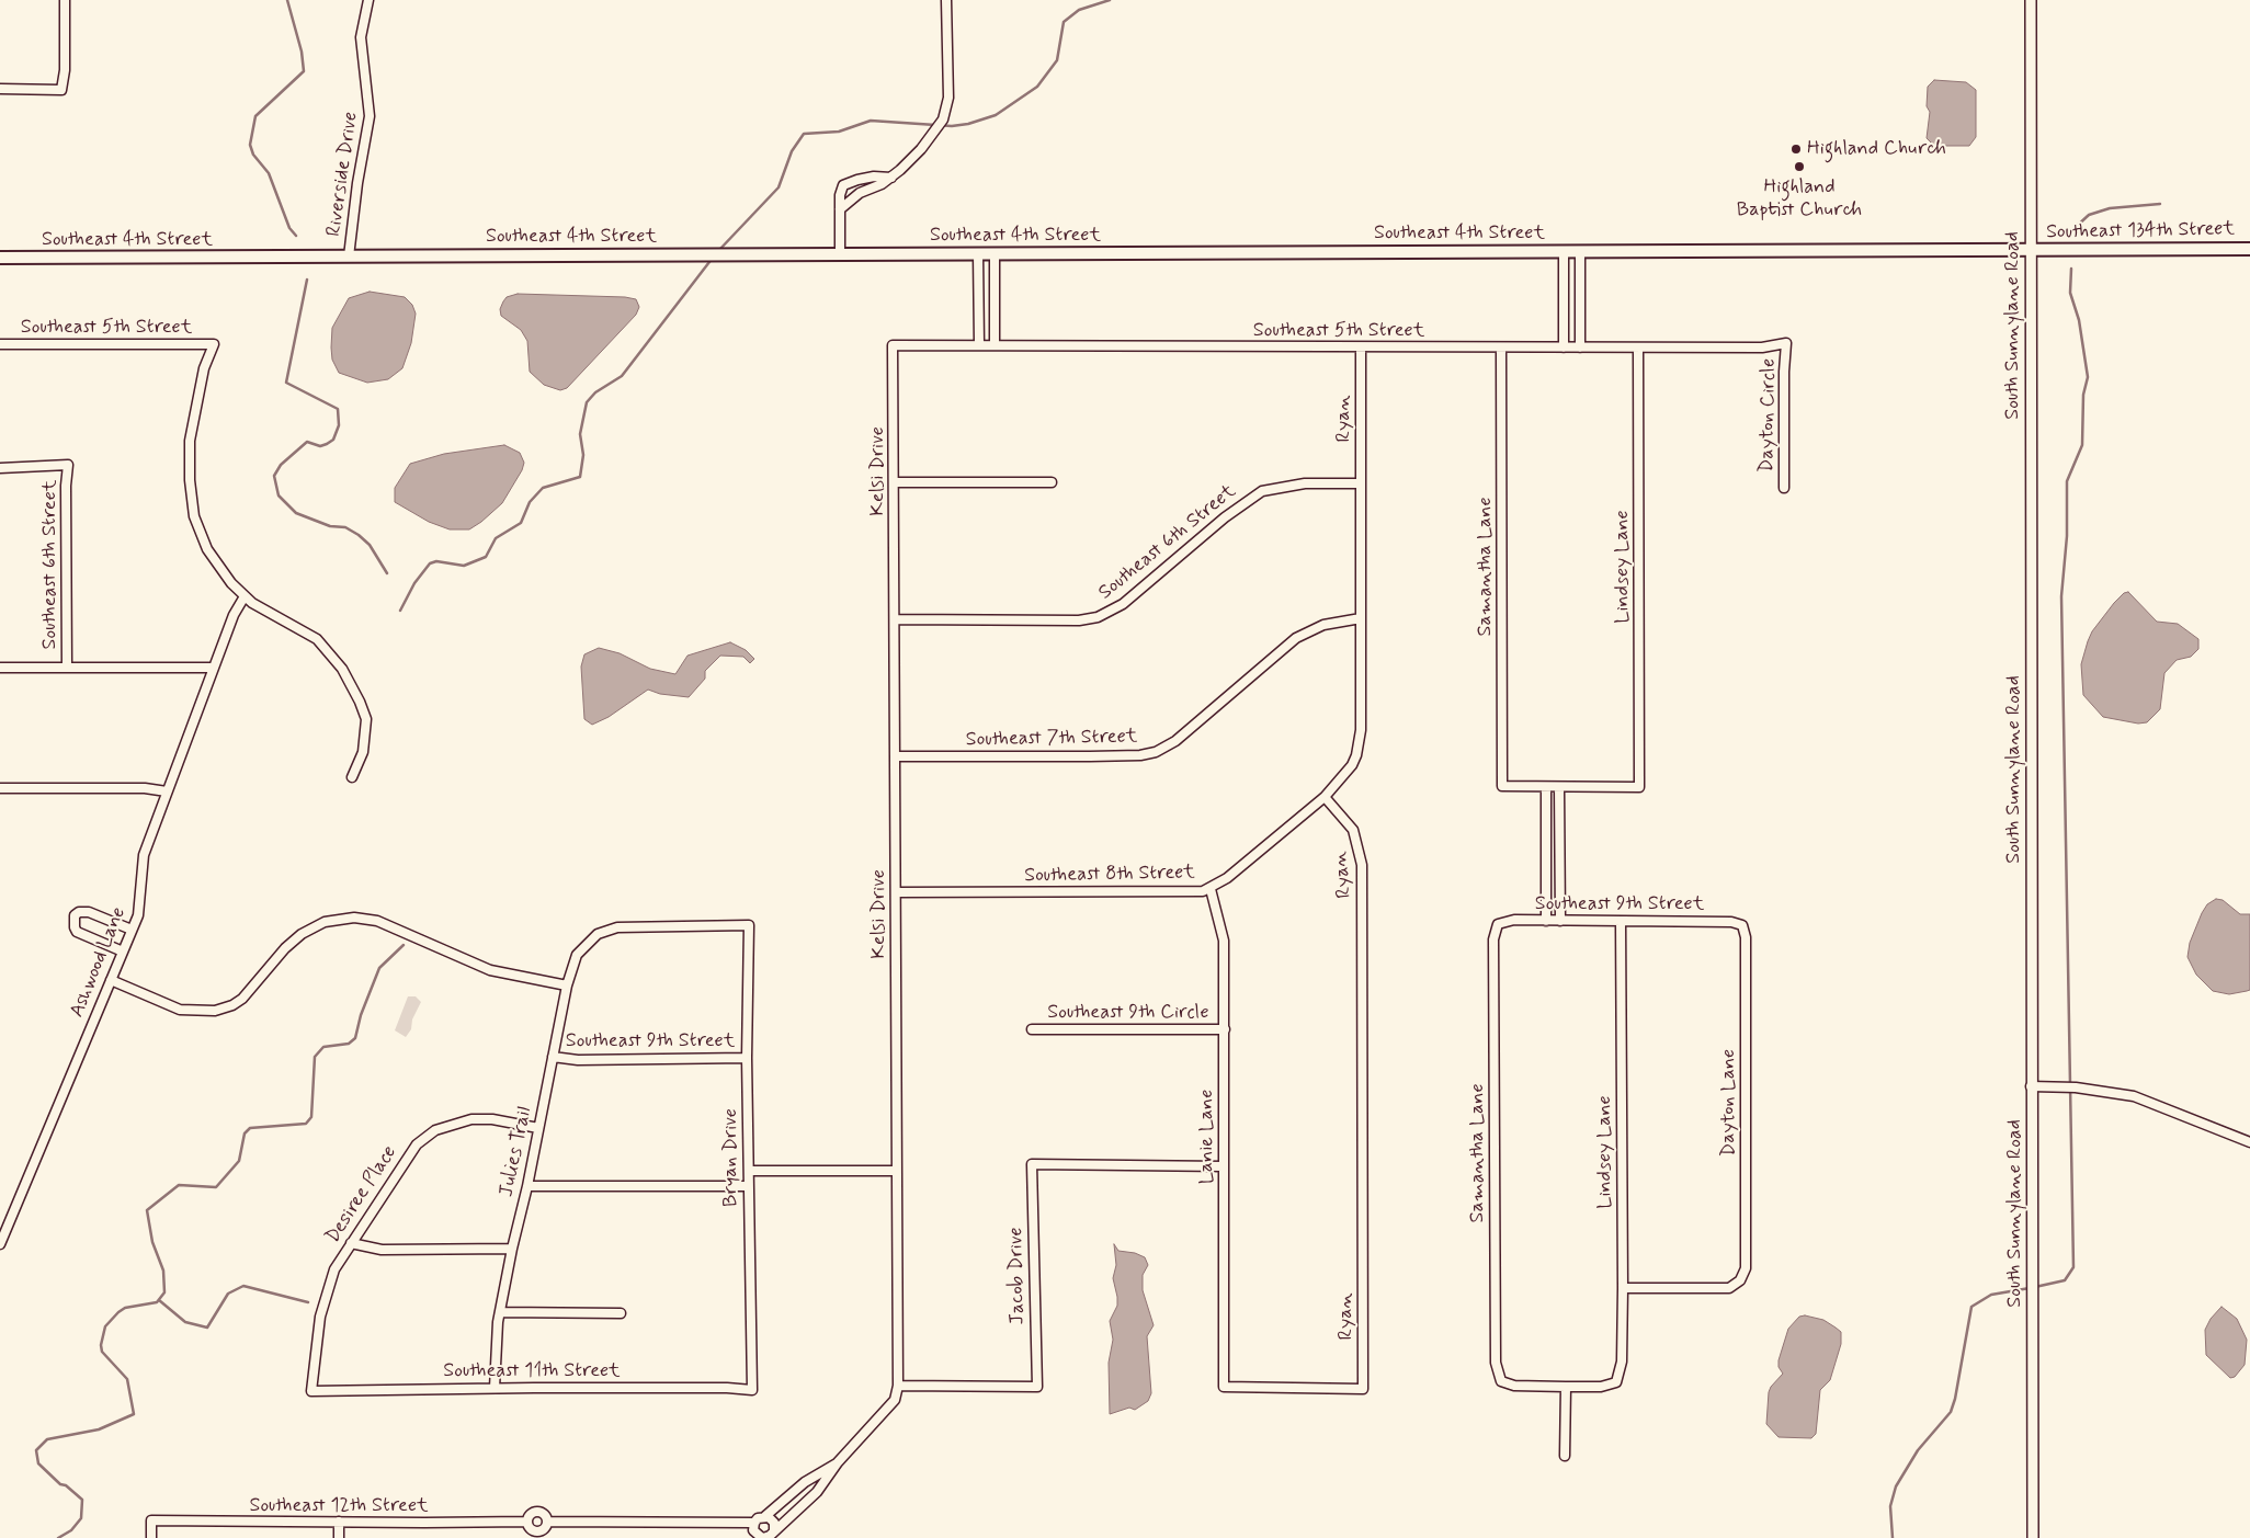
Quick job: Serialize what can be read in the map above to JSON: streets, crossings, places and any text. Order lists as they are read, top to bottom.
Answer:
{
  "streets": {
    "main road": ["Southeast 134th Street", "Southeast 4th Street"],
    "street": [
      "Riverside Drive",
      "South Sunnylane Road",
      "Southeast 5th Street",
      "Dayton Circle",
      "Ryan",
      "Kelsi Drive",
      "Southeast 6th Street",
      "Samantha Lane",
      "Lindsey Lane",
      "Southeast 7th Street",
      "Southeast 8th Street",
      "Southeast 9th Street",
      "Ashwood Lane",
      "Southeast 9th Circle",
      "Dayton Lane",
      "Lanie Lane",
      "Julies Trail",
      "Bryan Drive",
      "Desiree Place",
      "Jacob Drive",
      "Southeast 11th Street",
      "Southeast 12th Street"
    ]
  },
  "crossings": [
    ["Riverside Drive", "Southeast 4th Street"],
    ["Southeast 134th Street", "Southeast 4th Street"],
    ["Southeast 134th Street", "South Sunnylane Road"],
    ["Southeast 4th Street", "South Sunnylane Road"],
    ["Southeast 5th Street", "Dayton Circle"],
    ["Southeast 5th Street", "Ryan"],
    ["Southeast 5th Street", "Kelsi Drive"],
    ["Southeast 5th Street", "Samantha Lane"],
    ["Southeast 5th Street", "Lindsey Lane"],
    ["Southeast 5th Street", "Ashwood Lane"],
    ["Ryan", "Southeast 6th Street"],
    ["Ryan", "Southeast 7th Street"],
    ["Ryan", "Southeast 8th Street"],
    ["Ryan", "Lanie Lane"],
    ["Kelsi Drive", "Southeast 6th Street"],
    ["Kelsi Drive", "Southeast 7th Street"],
    ["Kelsi Drive", "Southeast 8th Street"],
    ["Kelsi Drive", "Jacob Drive"],
    ["Samantha Lane", "Lindsey Lane"],
    ["Samantha Lane", "Southeast 9th Street"],
    ["Lindsey Lane", "Southeast 9th Street"],
    ["Lindsey Lane", "Dayton Lane"],
    ["Southeast 8th Street", "Lanie Lane"],
    ["Southeast 9th Street", "Dayton Lane"],
    ["Southeast 9th Street", "Julies Trail"],
    ["Southeast 9th Street", "Bryan Drive"],
    ["Southeast 9th Circle", "Lanie Lane"],
    ["Lanie Lane", "Jacob Drive"],
    ["Julies Trail", "Bryan Drive"],
    ["Julies Trail", "Desiree Place"],
    ["Julies Trail", "Southeast 11th Street"],
    ["Bryan Drive", "Southeast 11th Street"],
    ["Desiree Place", "Southeast 11th Street"]
  ],
  "places": ["Highland Church", "Highland Baptist Church"]
}
